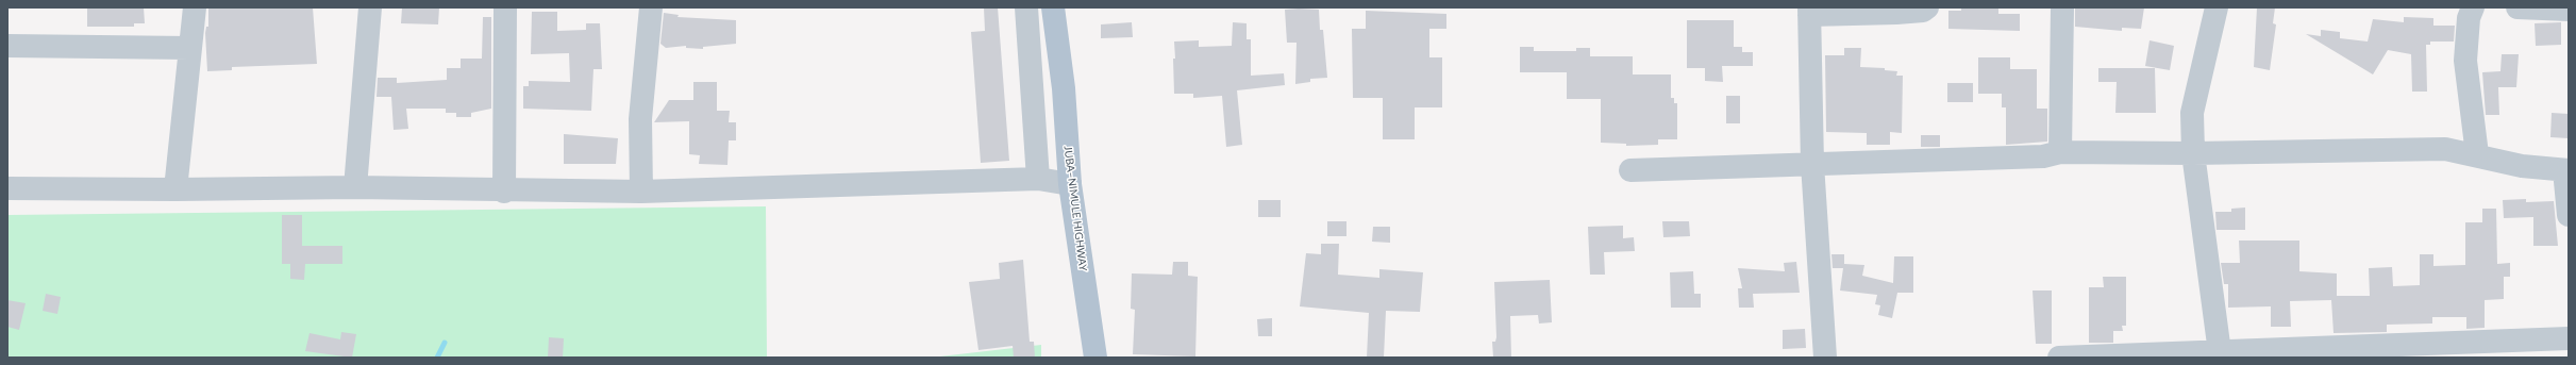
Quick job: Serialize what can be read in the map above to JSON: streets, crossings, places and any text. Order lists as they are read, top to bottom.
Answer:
{
  "streets": {
    "main road": ["JUBA–NIMULE HIGHWAY"]
  }
}
